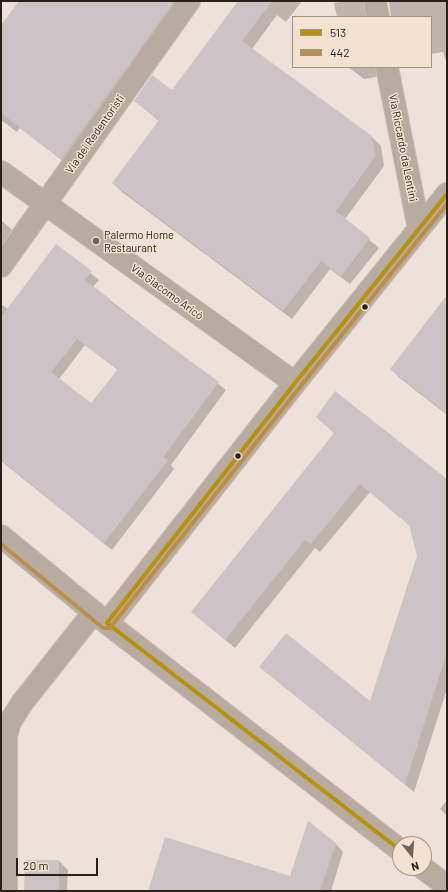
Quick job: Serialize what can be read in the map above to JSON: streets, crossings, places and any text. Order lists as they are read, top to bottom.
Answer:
{
  "streets": {
    "street": ["Via dei Redentoristi", "Via Riccardo da Lentini", "Via Giacomo Aricò"]
  },
  "crossings": [
    ["Via dei Redentoristi", "Via Giacomo Aricò"]
  ],
  "places": ["Palermo Home Restaurant"],
  "lines": ["transit line 513", "transit line 442"],
  "legend": ["513", "442"],
  "scale_bar": "20 m",
  "north": "bottom"
}
